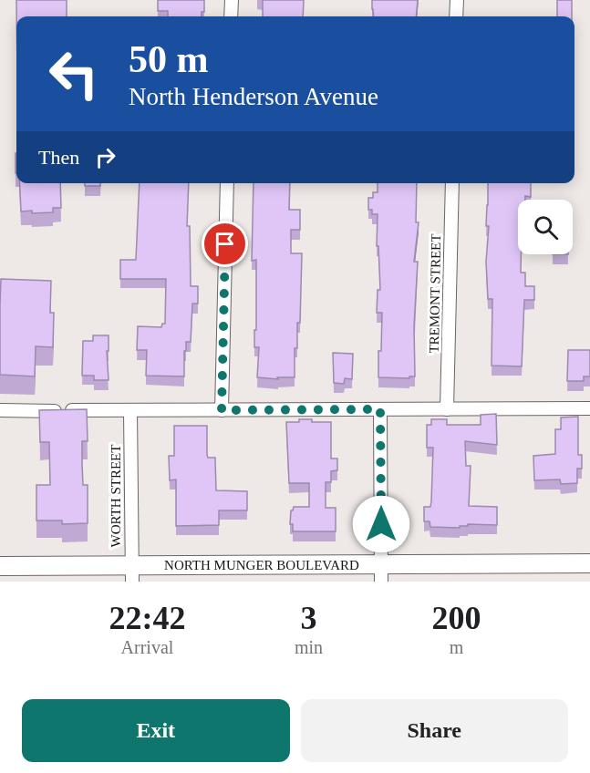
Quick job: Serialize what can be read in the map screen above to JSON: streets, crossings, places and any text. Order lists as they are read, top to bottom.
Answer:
{
  "streets": {
    "main road": ["NORTH MUNGER BOULEVARD"],
    "street": ["TREMONT STREET", "WORTH STREET"]
  },
  "crossings": [
    ["WORTH STREET", "NORTH MUNGER BOULEVARD"]
  ],
  "page": {
    "turn": ["50 m", "North Henderson Avenue"],
    "then": "Then",
    "eta": [
      "22:42",
      "Arrival",
      "3",
      "min",
      "200",
      "m"
    ],
    "buttons": ["Exit", "Share"]
  }
}
